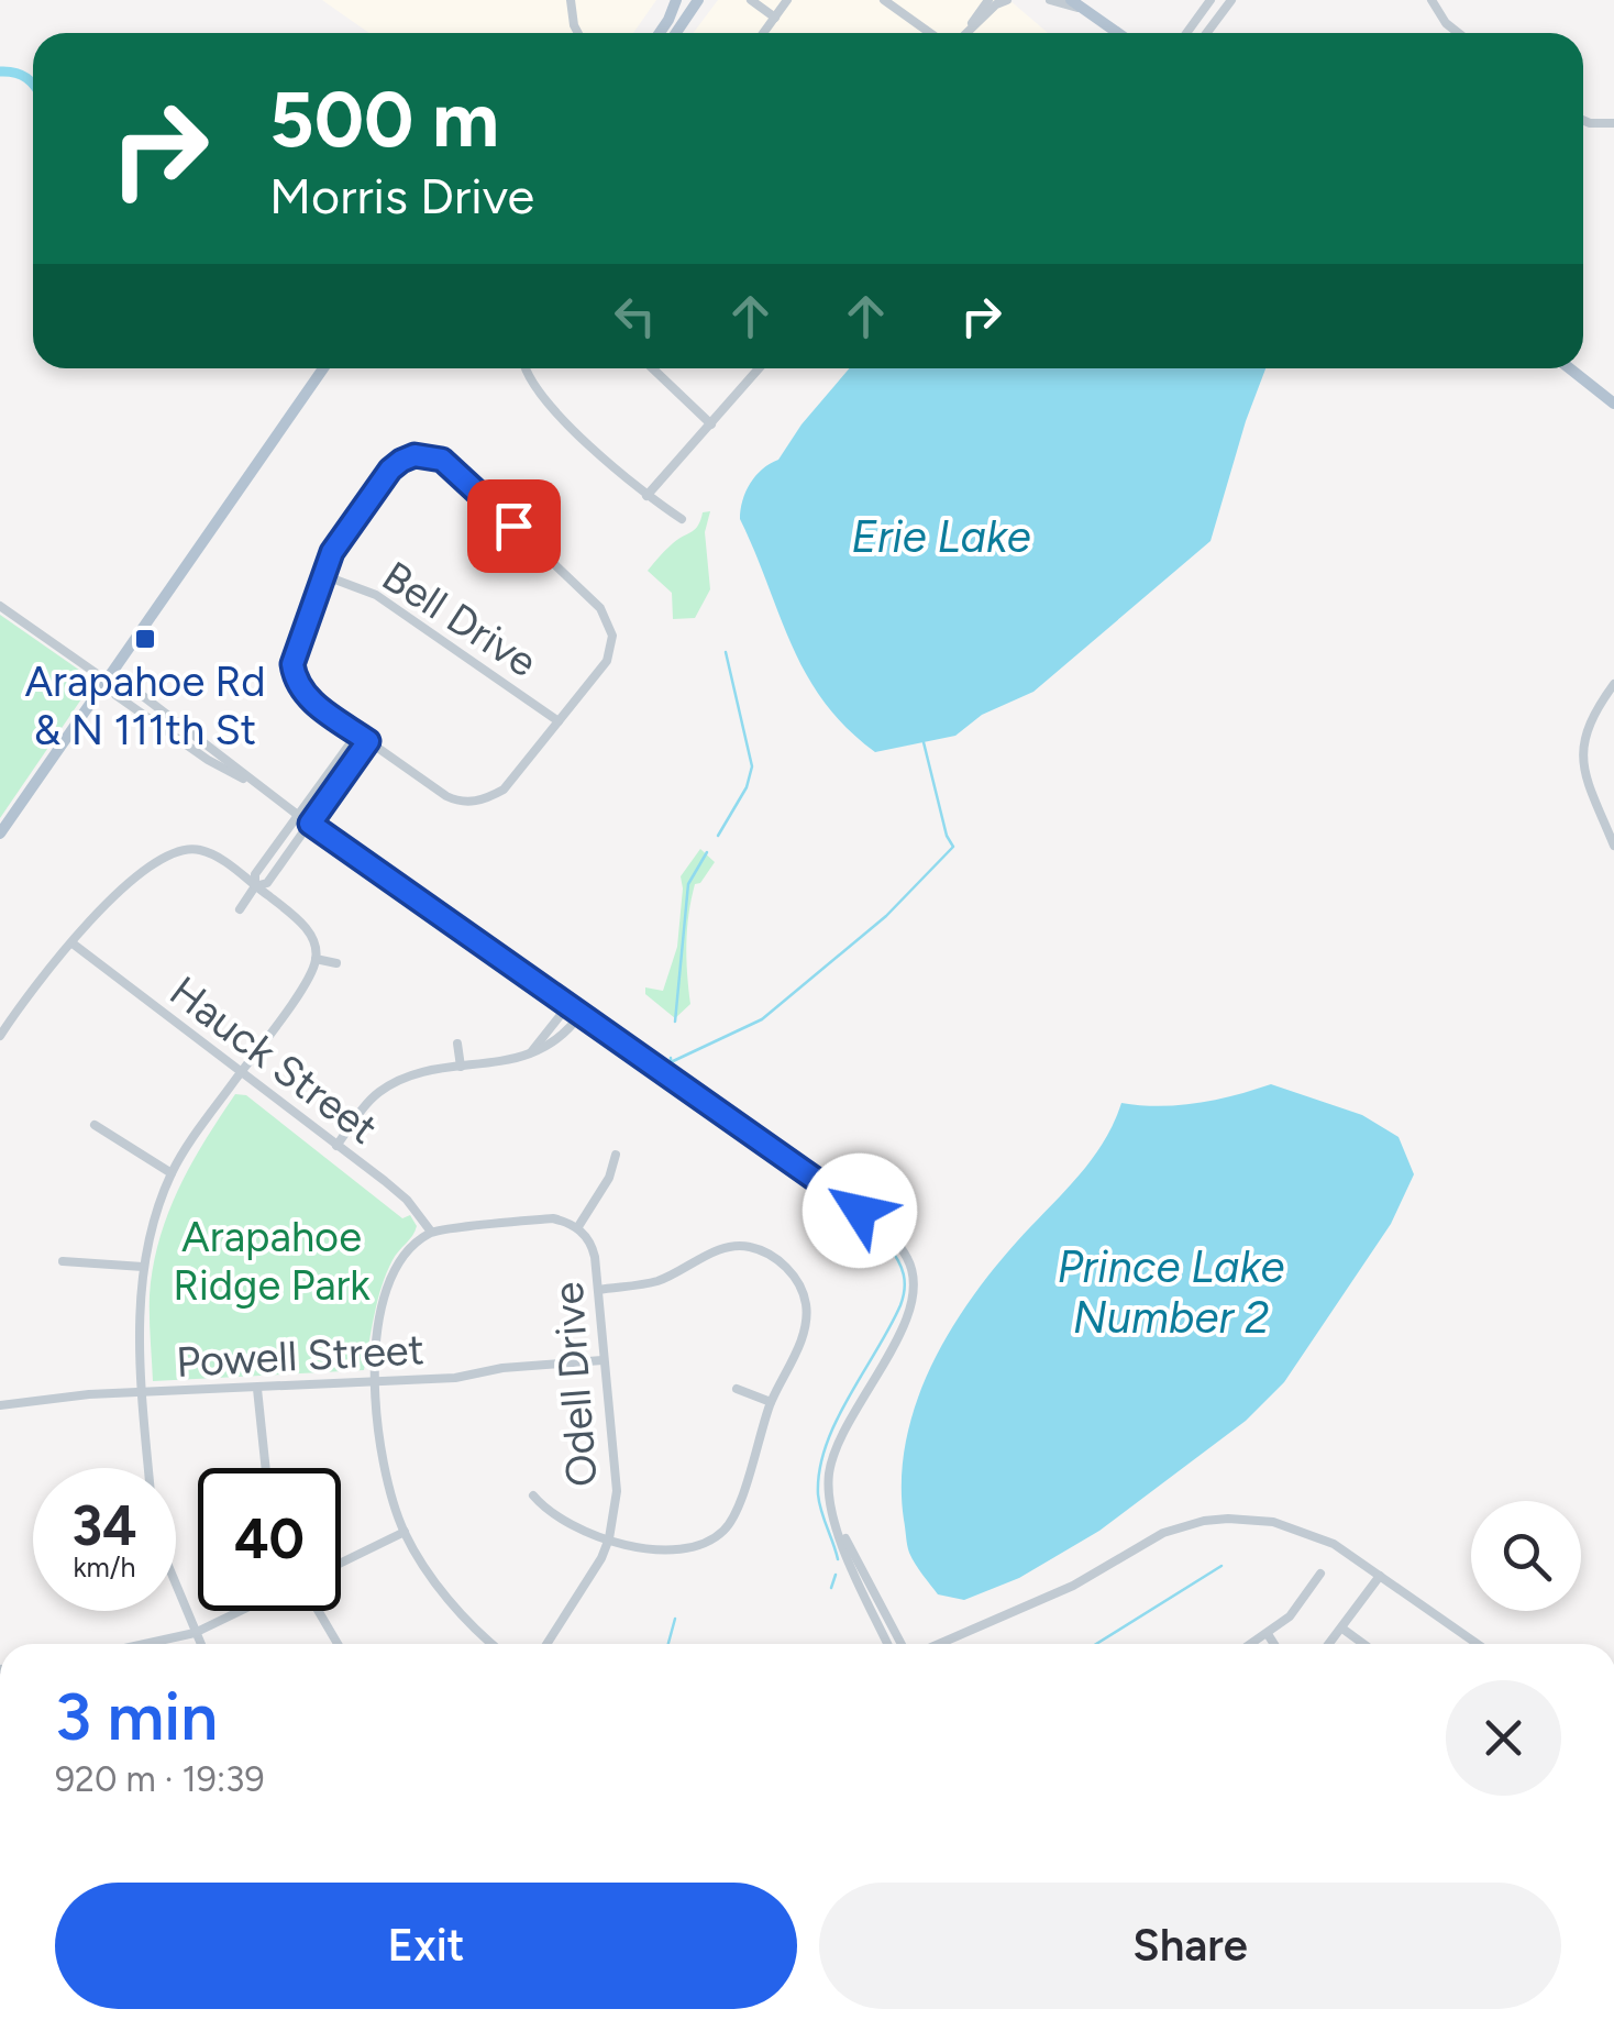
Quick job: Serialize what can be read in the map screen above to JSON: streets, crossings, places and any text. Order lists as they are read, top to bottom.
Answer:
{
  "streets": {
    "street": [
      "Bell Drive",
      "Hauck Street",
      "Powell Street",
      "Odell Drive"
    ]
  },
  "crossings": [
    ["Powell Street", "Odell Drive"]
  ],
  "water": ["Erie Lake", "Prince Lake Number 2"],
  "parks": ["Arapahoe Ridge Park"],
  "places": {
    "transit": ["Arapahoe Rd & N 111th St"]
  },
  "page": {
    "turn": ["500 m", "Morris Drive"],
    "speed": "34 km/h",
    "limit": "40",
    "heading": ["3 min", "920 m · 19:39"],
    "buttons": ["Exit", "Share"]
  }
}
